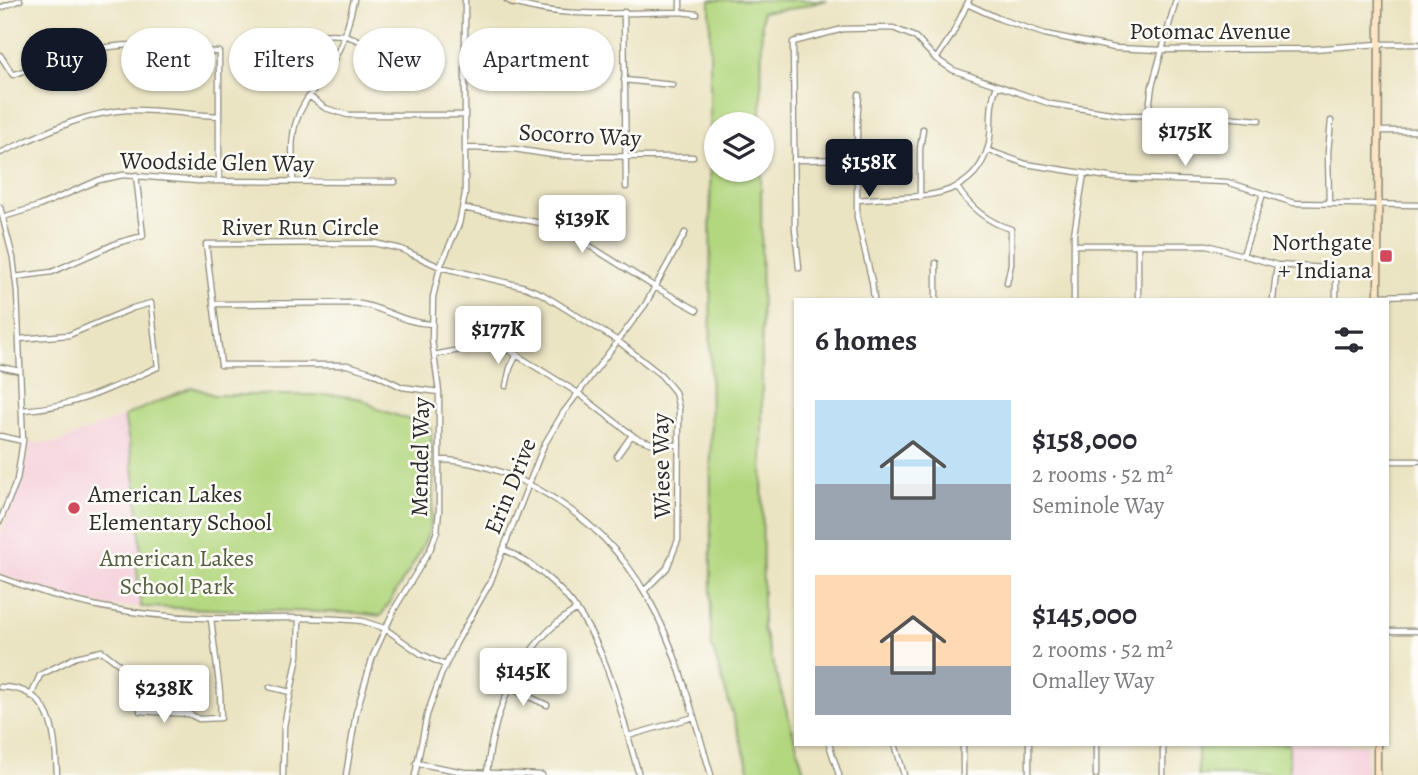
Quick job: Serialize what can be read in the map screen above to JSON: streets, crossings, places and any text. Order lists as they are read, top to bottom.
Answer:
{
  "streets": {
    "street": [
      "Potomac Avenue",
      "Socorro Way",
      "Woodside Glen Way",
      "River Run Circle",
      "Mendel Way",
      "Wiese Way",
      "Erin Drive"
    ]
  },
  "crossings": [
    ["Socorro Way", "Mendel Way"],
    ["River Run Circle", "Mendel Way"],
    ["River Run Circle", "Wiese Way"],
    ["Mendel Way", "Wiese Way"],
    ["Wiese Way", "Erin Drive"]
  ],
  "parks": ["American Lakes School Park"],
  "places": {
    "transit": ["Northgate + Indiana"],
    "other": ["American Lakes Elementary School"]
  },
  "page": {
    "chip": [
      "Buy",
      "Rent",
      "Filters",
      "New",
      "Apartment"
    ],
    "price": [
      "$175K",
      "$158K",
      "$139K",
      "$177K",
      "$145K",
      "$238K"
    ],
    "heading": "6 homes",
    "list": [
      {
        "name": "$158,000",
        "note": "2 rooms · 52 m² · Seminole Way"
      },
      {
        "name": "$145,000",
        "note": "2 rooms · 52 m² · Omalley Way"
      }
    ]
  }
}
